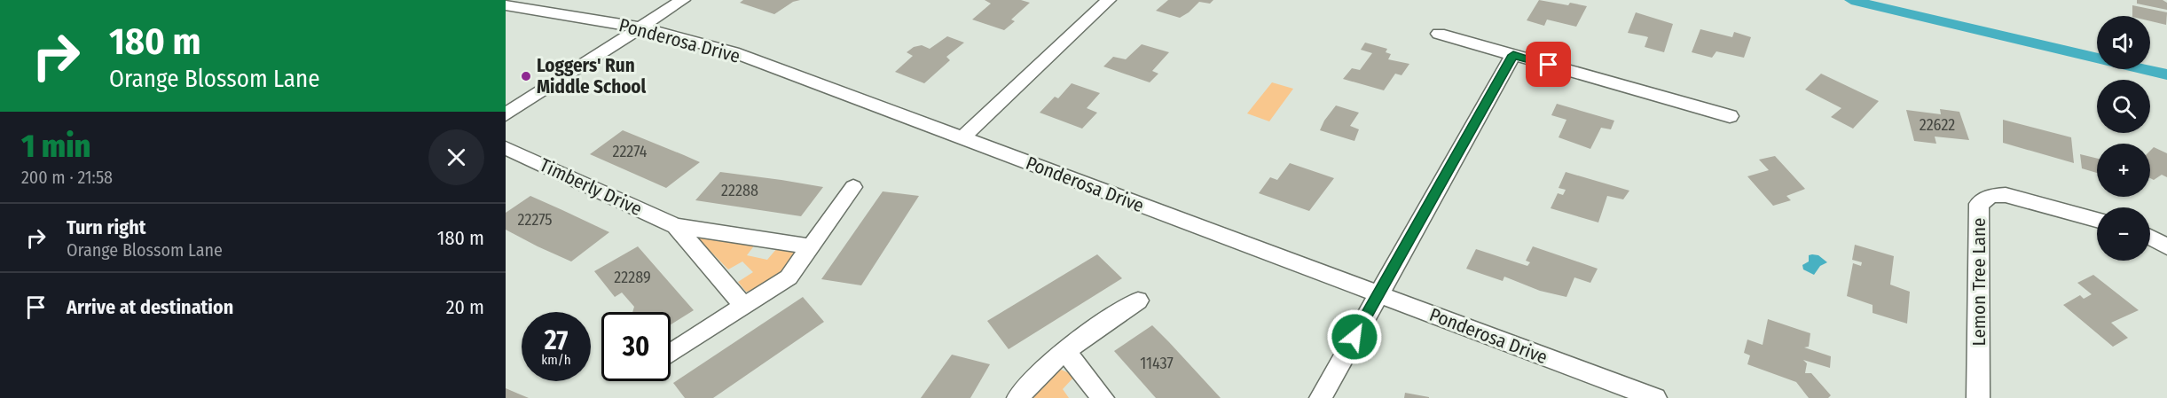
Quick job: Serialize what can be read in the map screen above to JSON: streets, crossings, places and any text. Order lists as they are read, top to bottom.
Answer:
{
  "streets": {
    "street": ["Ponderosa Drive", "Timberly Drive", "Lemon Tree Lane"]
  },
  "places": ["Loggers' Run Middle School"],
  "house_numbers": [
    "22622",
    "22274",
    "22288",
    "22275",
    "22289",
    "11437"
  ],
  "page": {
    "turn": ["180 m", "Orange Blossom Lane"],
    "map_buttons": ["+", "−"],
    "heading": ["1 min", "200 m · 21:58"],
    "list": [
      {
        "name": "Turn right",
        "note": "Orange Blossom Lane",
        "value": "180 m"
      },
      {
        "name": "Arrive at destination",
        "value": "20 m"
      }
    ],
    "speed": "27 km/h",
    "limit": "30"
  }
}
